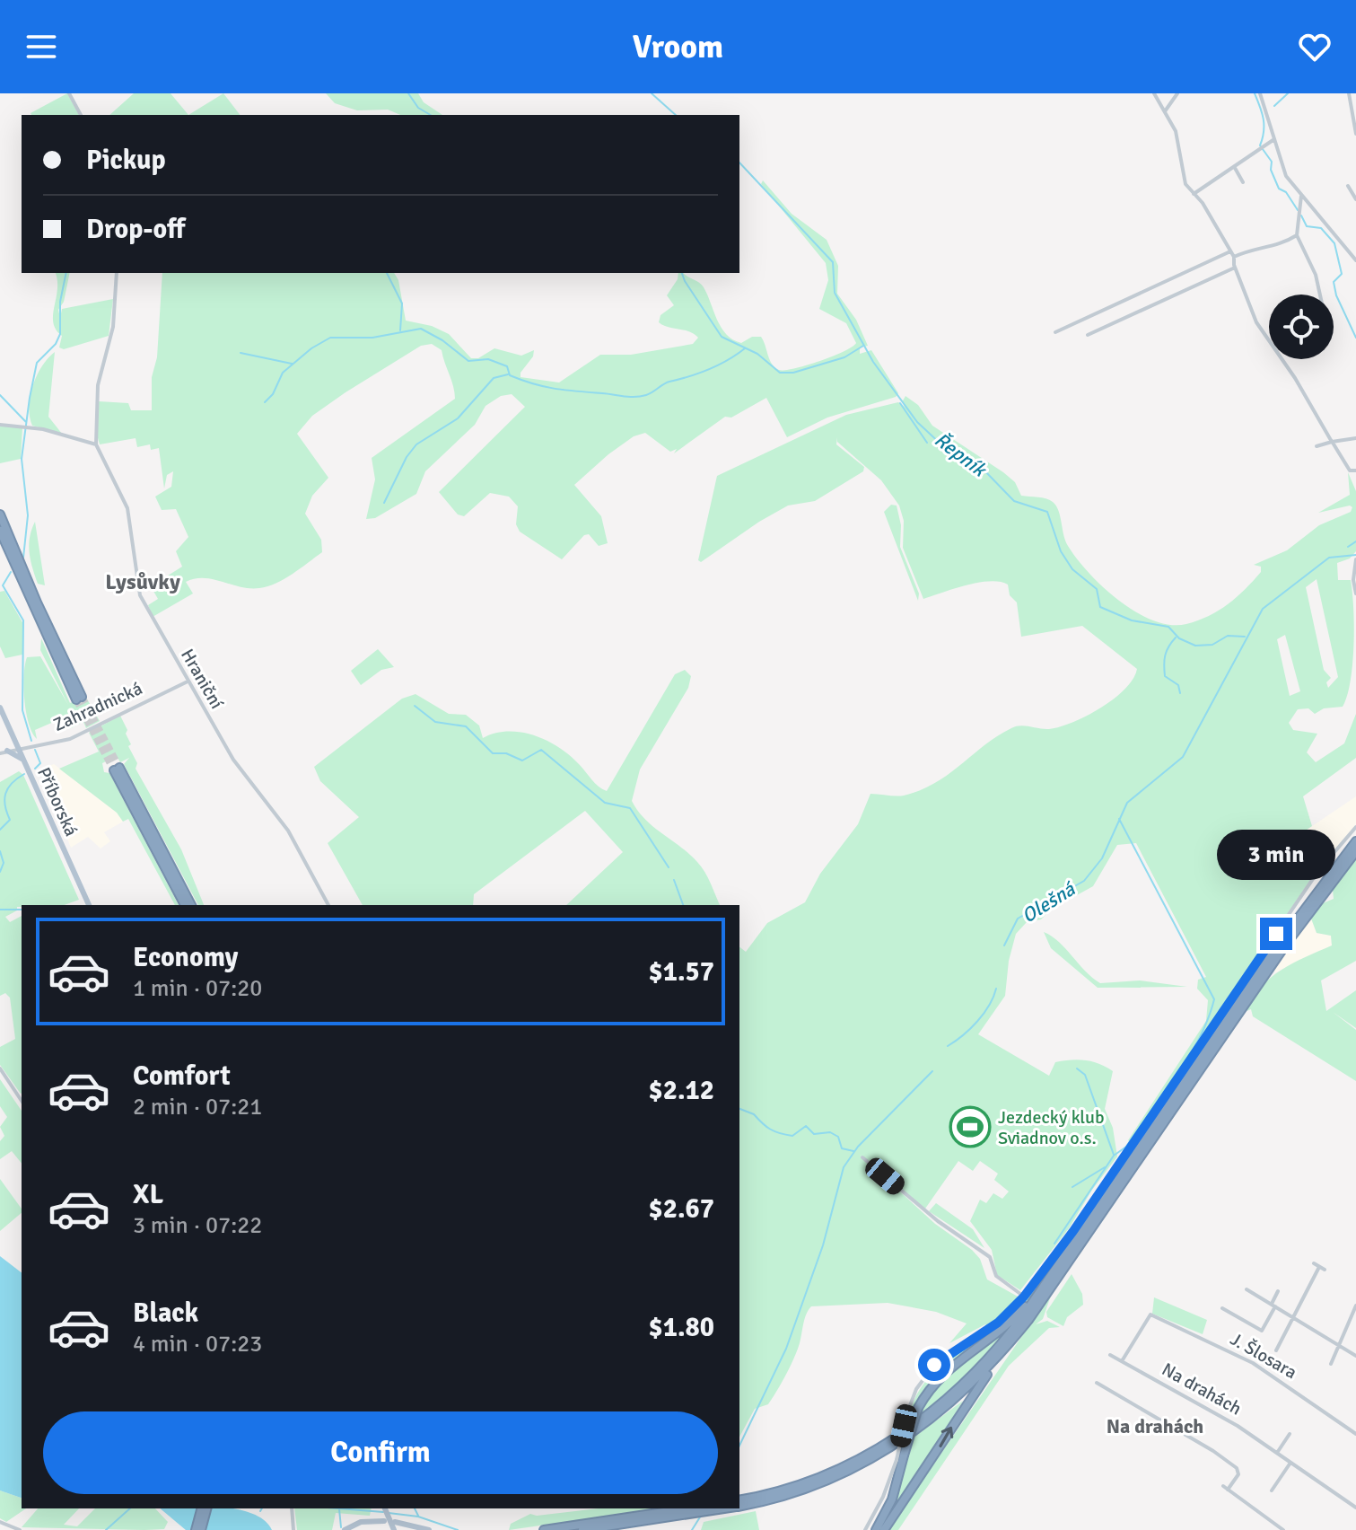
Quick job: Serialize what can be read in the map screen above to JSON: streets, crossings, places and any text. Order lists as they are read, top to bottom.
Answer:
{
  "streets": {
    "main road": ["Příborská"],
    "street": [
      "Hraniční",
      "Zahradnická",
      "J. Šlosara",
      "Na drahách"
    ]
  },
  "crossings": [
    ["Hraniční", "Zahradnická"],
    ["Zahradnická", "Příborská"],
    ["J. Šlosara", "Na drahách"]
  ],
  "districts": ["Lysůvky", "Na drahách"],
  "water": ["Řepník", "Olešná"],
  "places": {
    "sports": ["Jezdecký klub Sviadnov o.s."]
  },
  "page": {
    "header": "Vroom",
    "banner": ["Pickup", "Drop-off"],
    "bubble": "3 min",
    "list": [
      {
        "name": "Economy",
        "note": "1 min · 07:20",
        "value": "$1.57"
      },
      {
        "name": "Comfort",
        "note": "2 min · 07:21",
        "value": "$2.12"
      },
      {
        "name": "XL",
        "note": "3 min · 07:22",
        "value": "$2.67"
      },
      {
        "name": "Black",
        "note": "4 min · 07:23",
        "value": "$1.80"
      }
    ],
    "buttons": "Confirm"
  }
}
